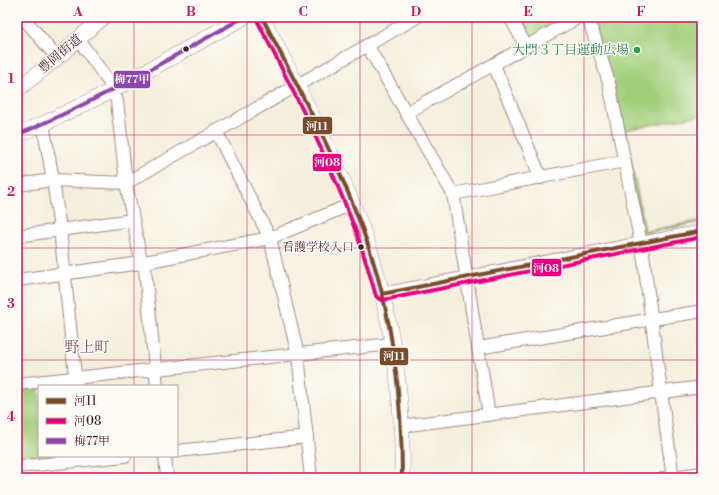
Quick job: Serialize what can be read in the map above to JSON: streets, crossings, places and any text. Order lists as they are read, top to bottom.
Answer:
{
  "streets": {
    "main road": ["豊岡街道"]
  },
  "districts": ["野上町"],
  "places": ["大門３丁目運動広場", "看護学校入口"],
  "lines": ["transit line 河11", "transit line 梅77甲", "transit line 河08"],
  "legend": ["河11", "河08", "梅77甲"],
  "grid": {
    "columns": [
      "A",
      "B",
      "C",
      "D",
      "E",
      "F"
    ],
    "rows": [
      "1",
      "2",
      "3",
      "4"
    ]
  }
}
